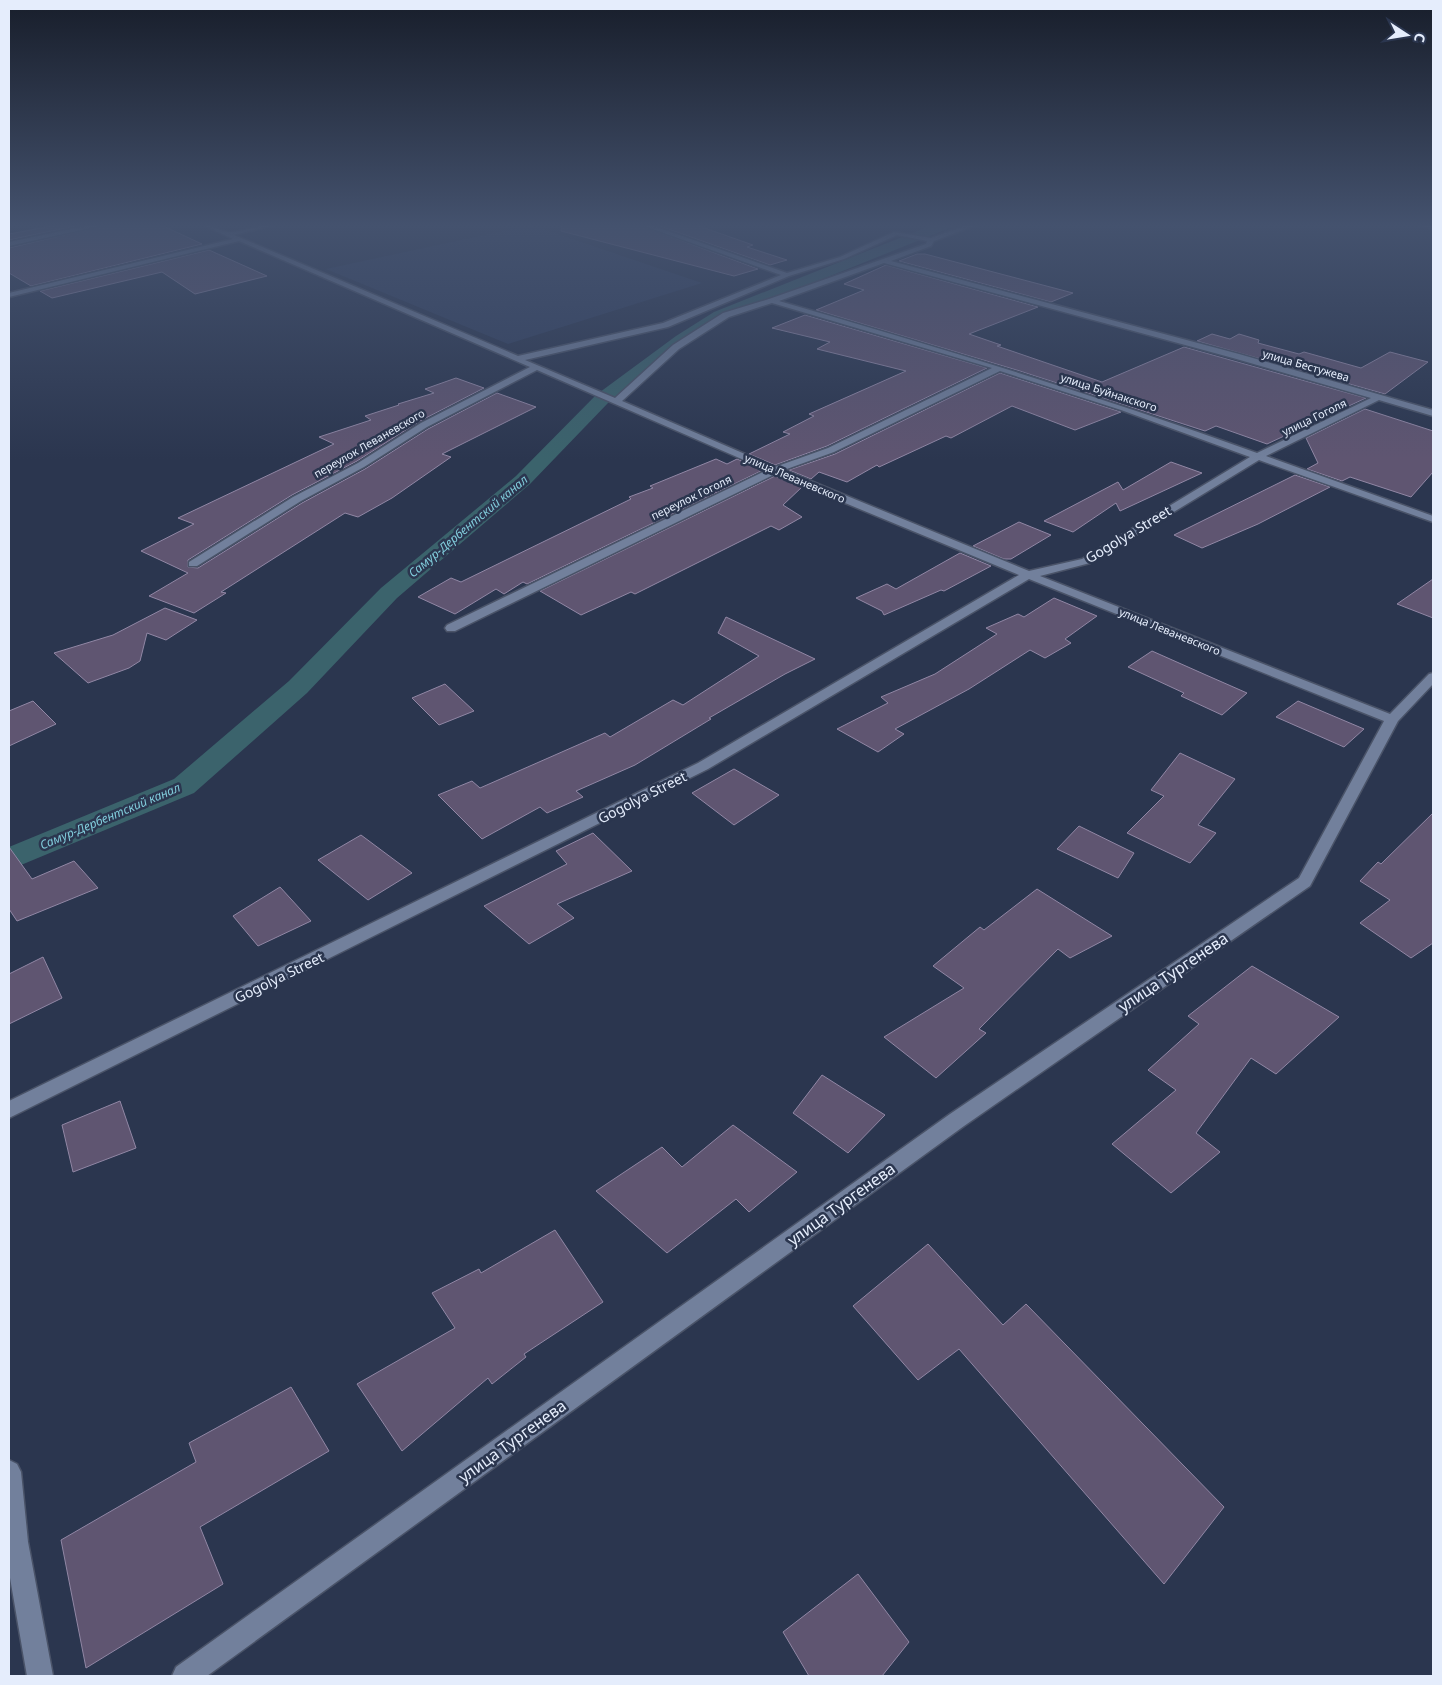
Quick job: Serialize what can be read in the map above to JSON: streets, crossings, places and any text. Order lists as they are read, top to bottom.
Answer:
{
  "streets": {
    "street": [
      "улица Бестужева",
      "улица Буйнакского",
      "улица Гоголя",
      "переулок Леваневского",
      "улица Леваневского",
      "переулок Гоголя",
      "Gogolya Street",
      "улица Тургенева"
    ]
  },
  "crossings": [
    ["улица Бестужева", "улица Гоголя"],
    ["улица Буйнакского", "улица Гоголя"],
    ["улица Буйнакского", "переулок Гоголя"],
    ["улица Буйнакского", "Gogolya Street"],
    ["улица Гоголя", "Gogolya Street"],
    ["переулок Леваневского", "улица Леваневского"],
    ["улица Леваневского", "переулок Гоголя"],
    ["улица Леваневского", "Gogolya Street"],
    ["улица Леваневского", "улица Тургенева"]
  ],
  "water": ["Самур-Дербентский канал"],
  "north": "right"
}
